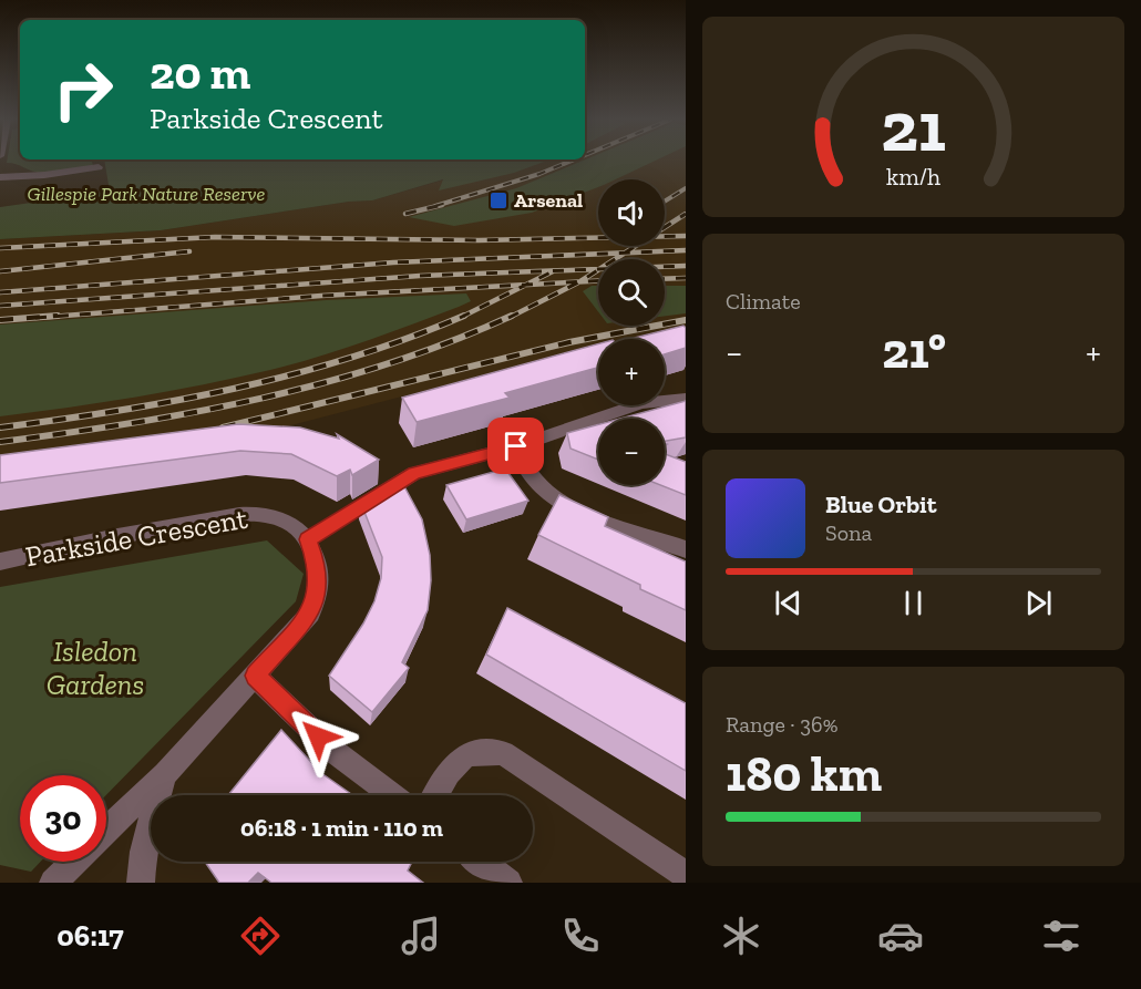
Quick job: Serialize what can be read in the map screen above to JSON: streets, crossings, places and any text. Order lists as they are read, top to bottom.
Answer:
{
  "streets": {
    "street": ["Parkside Crescent"]
  },
  "parks": ["Gillespie Park Nature Reserve", "Isledon Gardens"],
  "places": {
    "transit": ["Arsenal"]
  },
  "page": {
    "turn": ["20 m", "Parkside Crescent"],
    "map_buttons": ["+", "−"],
    "tile": [
      "Climate",
      ["Range · 36%", "180 km"]
    ],
    "heat": ["−", "21°", "+"],
    "song": ["Blue Orbit", "Sona"],
    "limit": "30",
    "trip": "06:18 · 1 min · 110 m",
    "tabs": "06:17",
    "gauge": ["21", "km/h"]
  }
}
